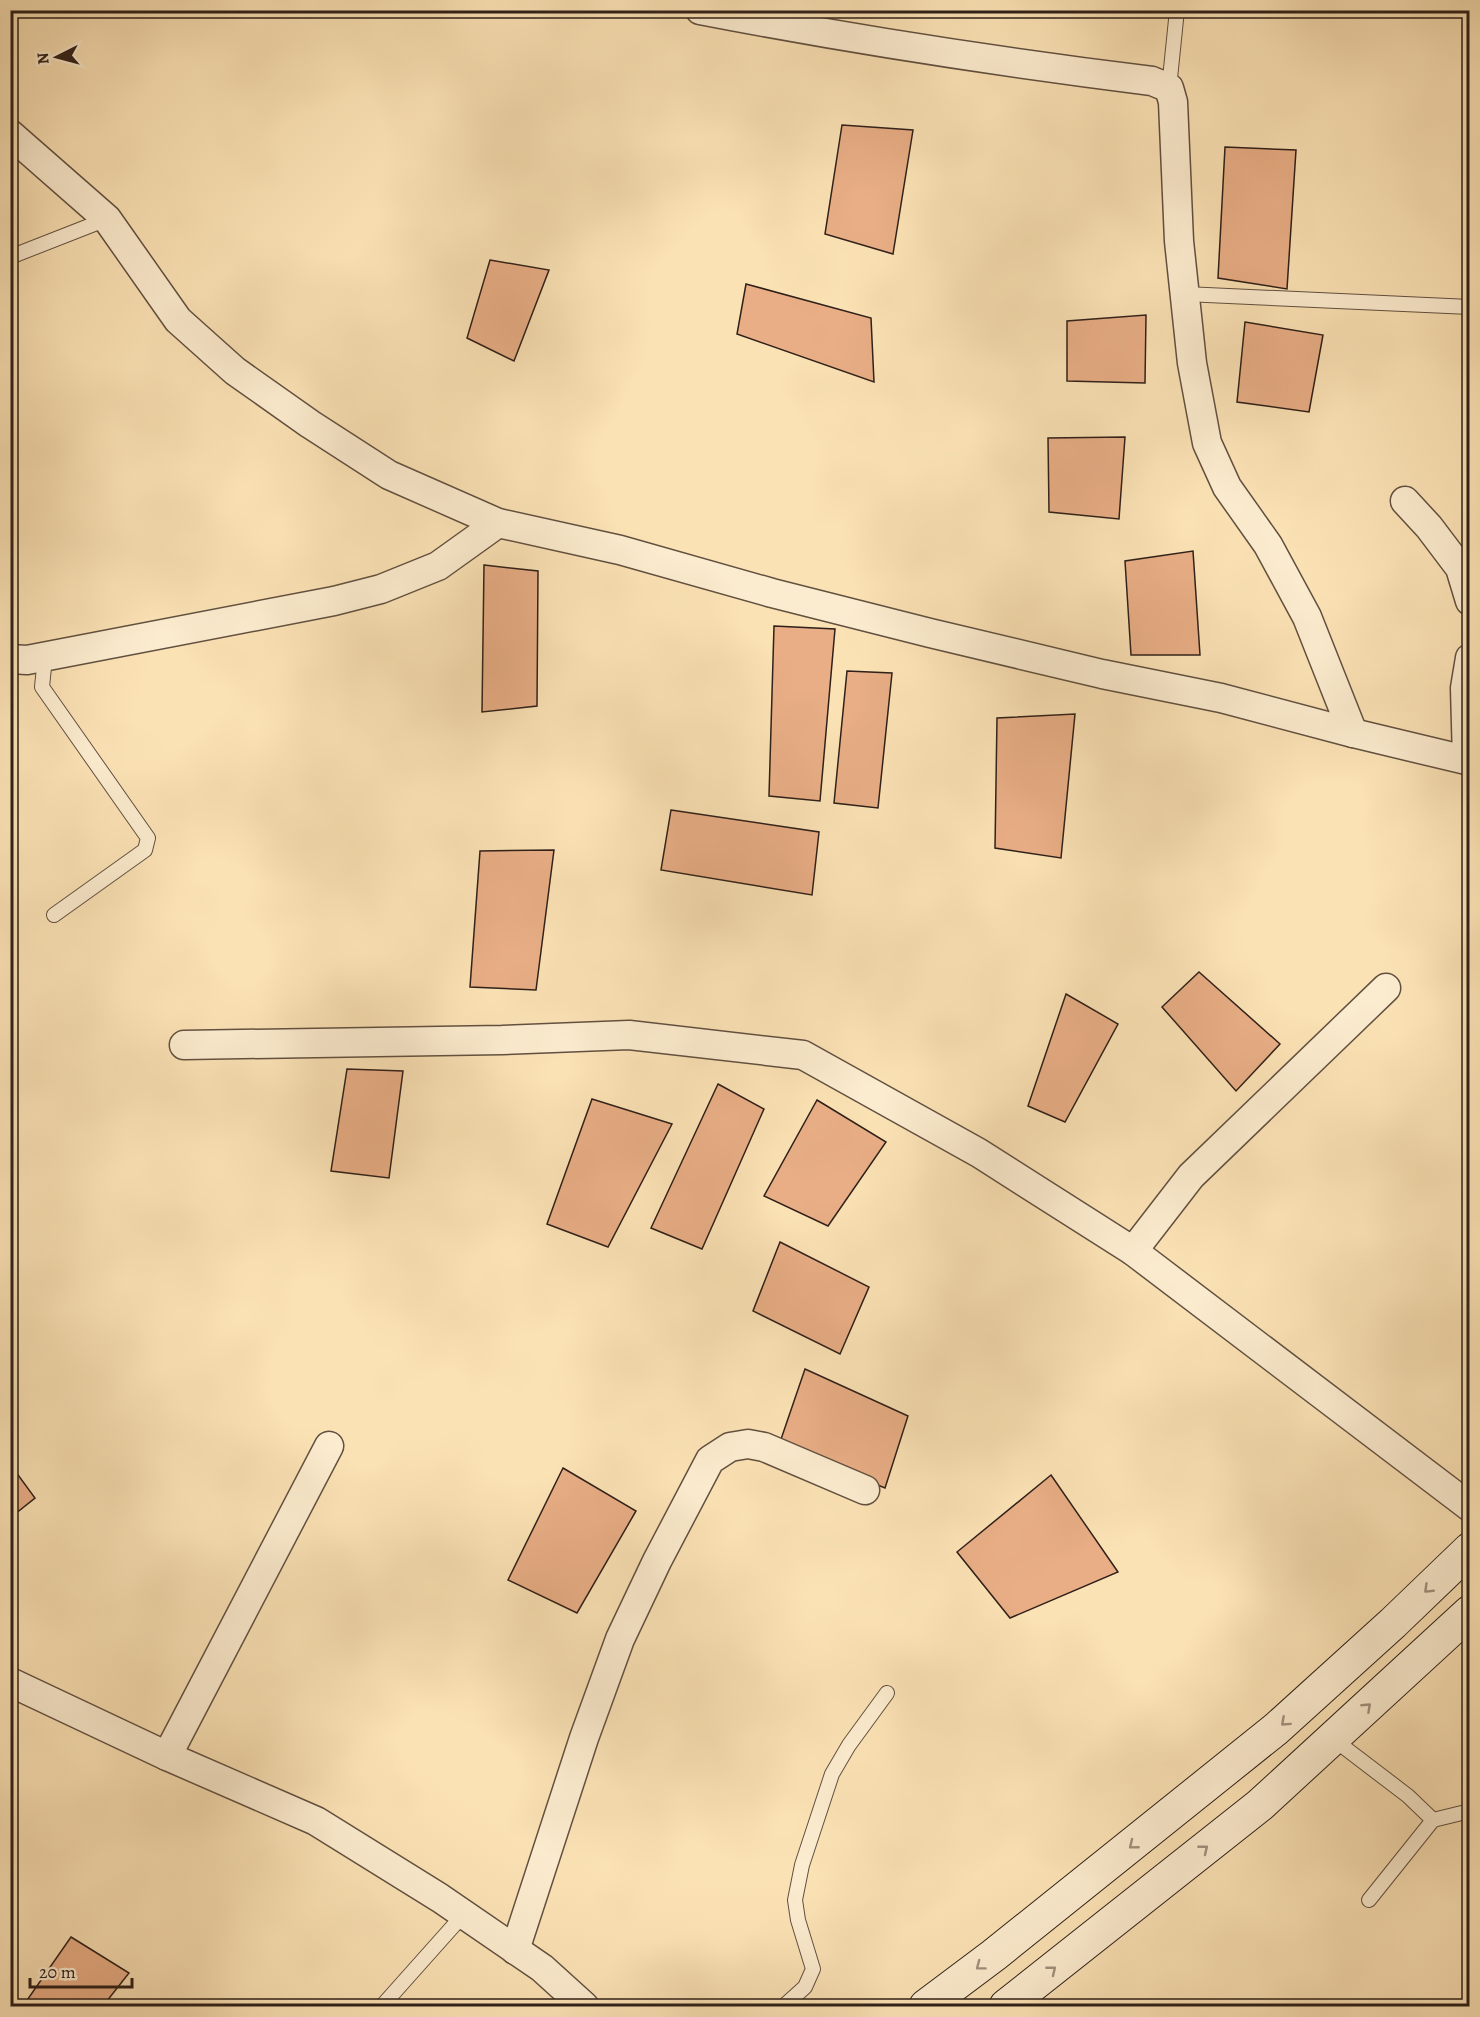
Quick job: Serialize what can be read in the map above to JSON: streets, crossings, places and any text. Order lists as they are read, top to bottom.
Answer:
{
  "scale_bar": "20 m",
  "north": "left"
}
